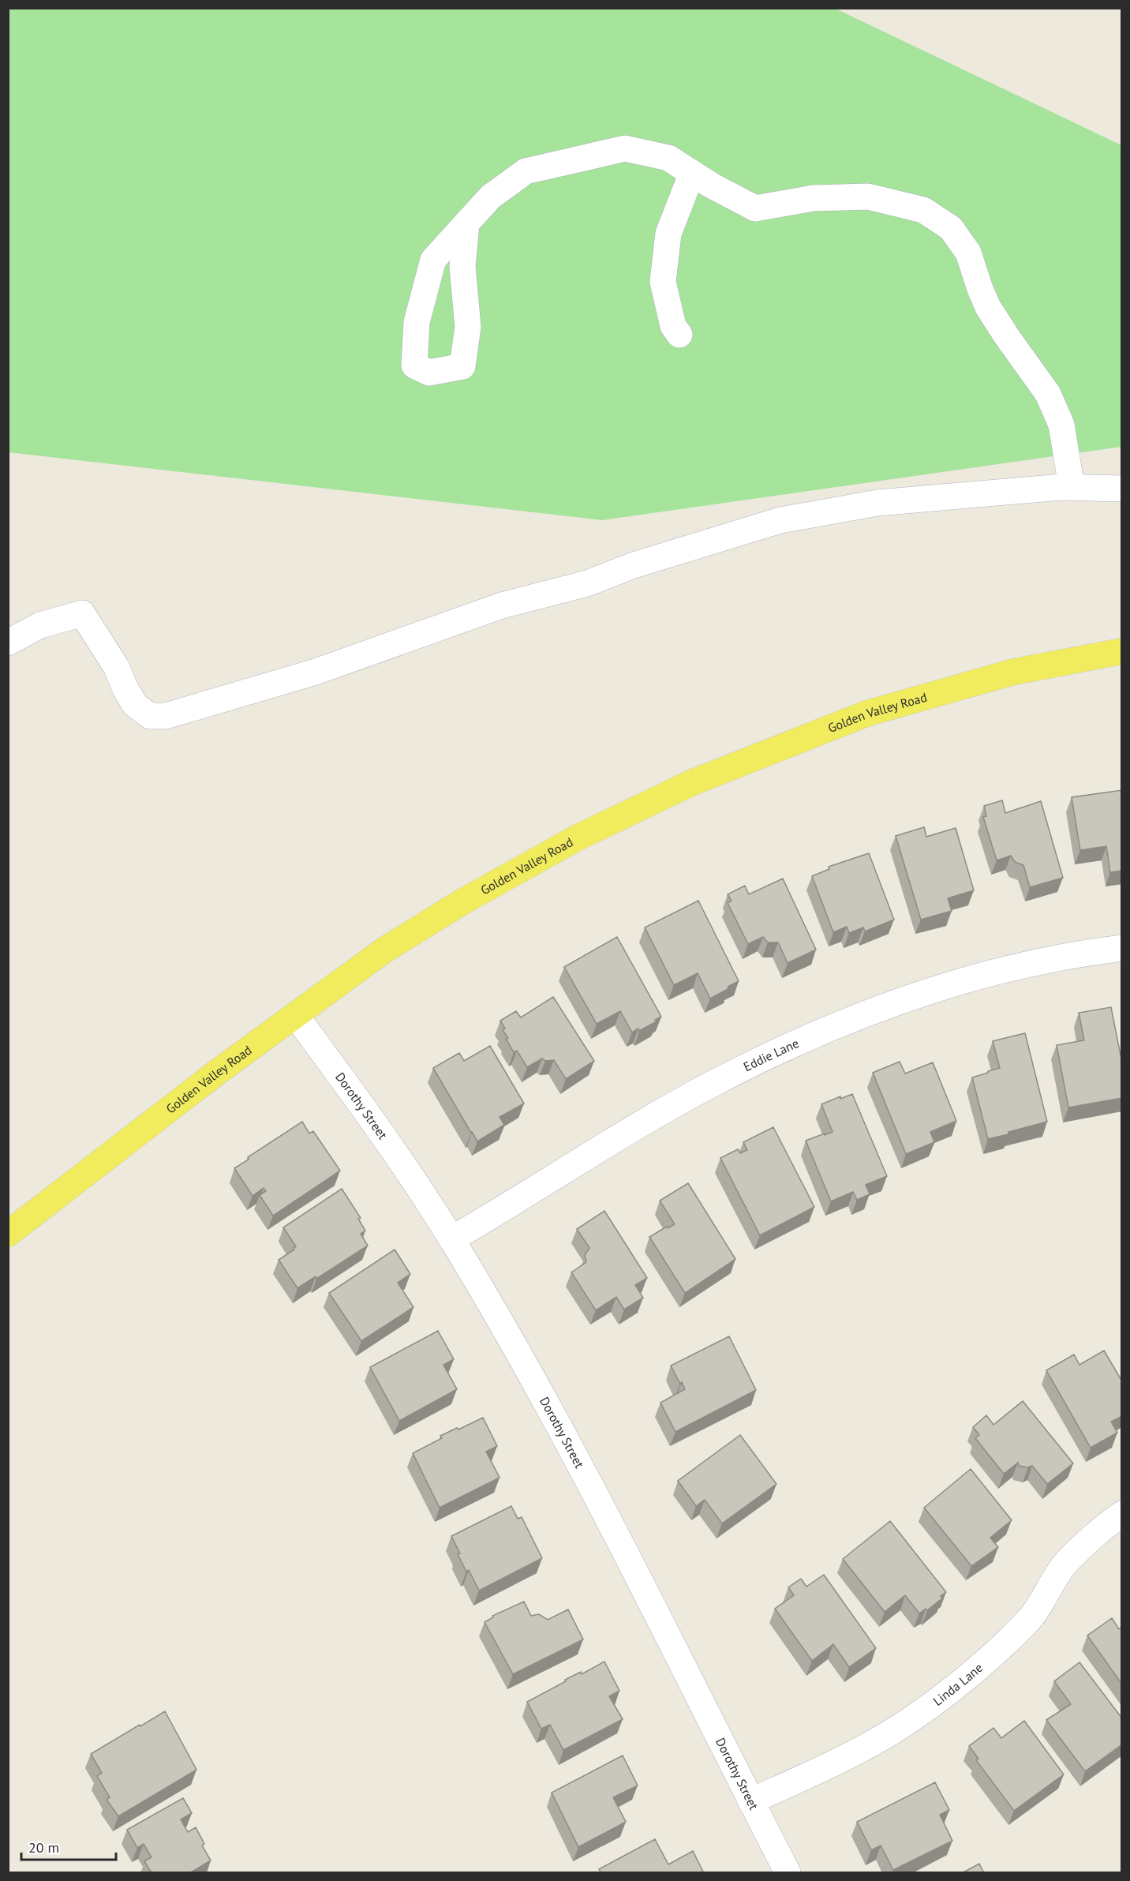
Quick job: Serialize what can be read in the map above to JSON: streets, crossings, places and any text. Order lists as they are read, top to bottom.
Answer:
{
  "streets": {
    "main road": ["Golden Valley Road"],
    "street": ["Eddie Lane", "Dorothy Street", "Linda Lane"]
  },
  "crossings": [
    ["Golden Valley Road", "Dorothy Street"],
    ["Eddie Lane", "Dorothy Street"],
    ["Dorothy Street", "Linda Lane"]
  ],
  "scale_bar": "20 m"
}
